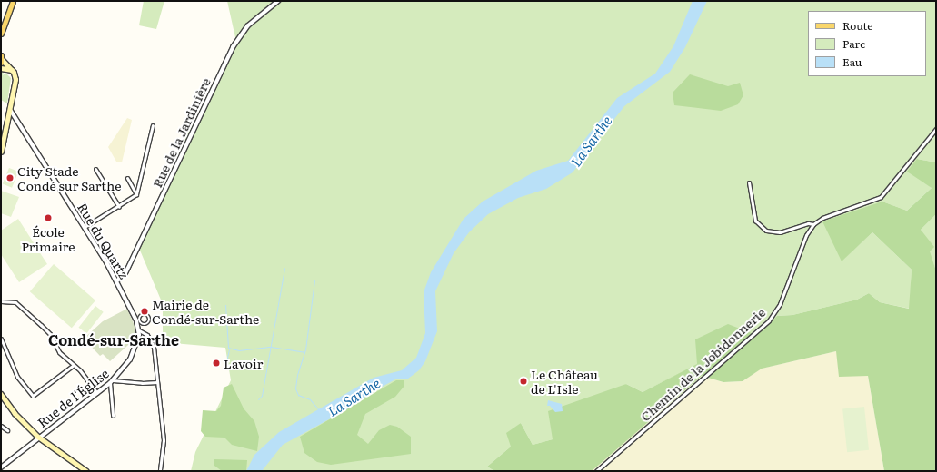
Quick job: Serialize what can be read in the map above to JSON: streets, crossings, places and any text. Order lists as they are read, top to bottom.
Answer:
{
  "streets": {
    "street": [
      "Rue de la Jardinière",
      "Rue du Quartz",
      "Chemin de la Jobidonnerie",
      "Rue de l'Église"
    ]
  },
  "crossings": [
    ["Rue de la Jardinière", "Rue du Quartz"],
    ["Rue du Quartz", "Rue de l'Église"]
  ],
  "districts": ["Condé-sur-Sarthe"],
  "water": ["La Sarthe"],
  "places": [
    "City Stade Condé sur Sarthe",
    "École Primaire",
    "Mairie de Condé-sur-Sarthe",
    "Lavoir",
    "Le Château de L'Isle"
  ],
  "legend": ["Route", "Parc", "Eau"]
}
